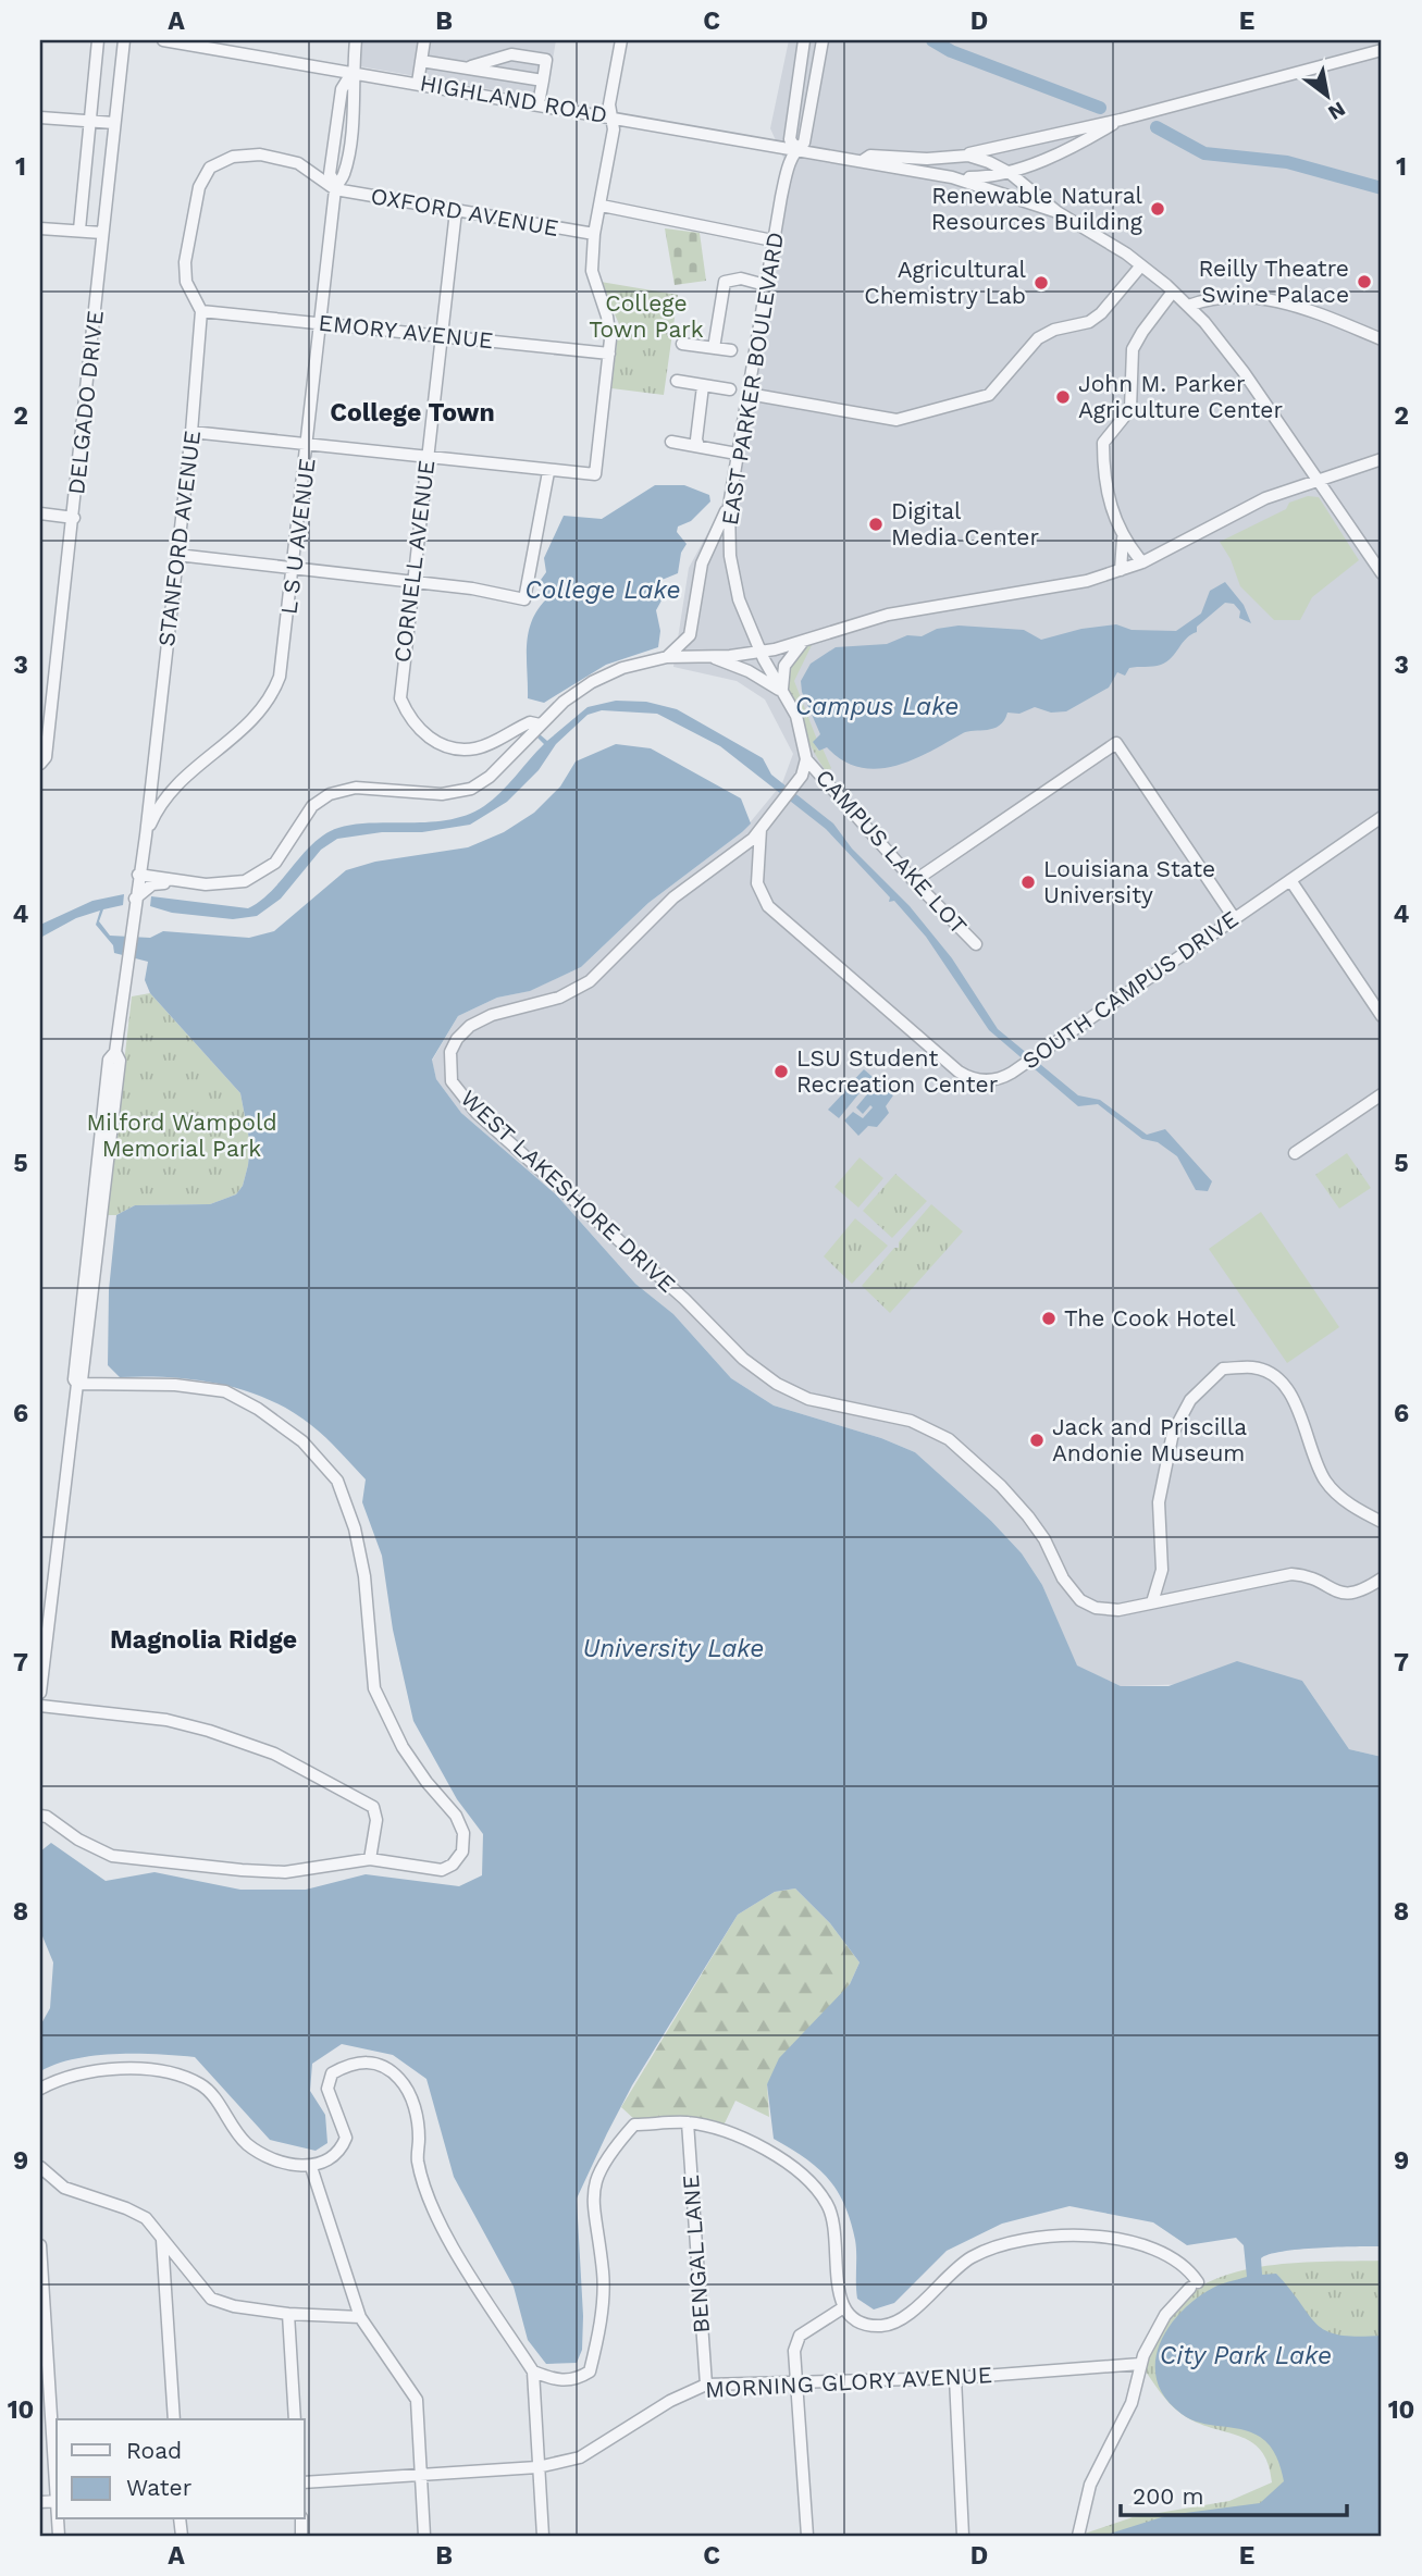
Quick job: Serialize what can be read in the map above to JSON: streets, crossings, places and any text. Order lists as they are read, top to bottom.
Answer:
{
  "streets": {
    "street": [
      "HIGHLAND ROAD",
      "OXFORD AVENUE",
      "EMORY AVENUE",
      "EAST PARKER BOULEVARD",
      "DELGADO DRIVE",
      "L S U AVENUE",
      "STANFORD AVENUE",
      "CORNELL AVENUE",
      "CAMPUS LAKE LOT",
      "SOUTH CAMPUS DRIVE",
      "WEST LAKESHORE DRIVE",
      "BENGAL LANE",
      "MORNING GLORY AVENUE"
    ]
  },
  "crossings": [
    ["HIGHLAND ROAD", "EAST PARKER BOULEVARD"],
    ["HIGHLAND ROAD", "L S U AVENUE"],
    ["OXFORD AVENUE", "EMORY AVENUE"],
    ["OXFORD AVENUE", "L S U AVENUE"],
    ["OXFORD AVENUE", "STANFORD AVENUE"],
    ["OXFORD AVENUE", "CORNELL AVENUE"],
    ["EMORY AVENUE", "L S U AVENUE"],
    ["EMORY AVENUE", "STANFORD AVENUE"],
    ["EMORY AVENUE", "CORNELL AVENUE"],
    ["L S U AVENUE", "STANFORD AVENUE"],
    ["CAMPUS LAKE LOT", "WEST LAKESHORE DRIVE"],
    ["SOUTH CAMPUS DRIVE", "WEST LAKESHORE DRIVE"],
    ["BENGAL LANE", "MORNING GLORY AVENUE"]
  ],
  "districts": ["College Town", "Magnolia Ridge"],
  "water": [
    "College Lake",
    "Campus Lake",
    "University Lake",
    "City Park Lake"
  ],
  "parks": ["College Town Park", "Milford Wampold Memorial Park"],
  "places": [
    "Renewable Natural Resources Building",
    "Reilly Theatre Swine Palace",
    "Agricultural Chemistry Lab",
    "John M. Parker Agriculture Center",
    "Digital Media Center",
    "Louisiana State University",
    "LSU Student Recreation Center",
    "The Cook Hotel",
    "Jack and Priscilla Andonie Museum"
  ],
  "legend": ["Road", "Water"],
  "scale_bar": "200 m",
  "north": "bottom right",
  "grid": {
    "columns": [
      "A",
      "B",
      "C",
      "D",
      "E"
    ],
    "rows": [
      "1",
      "2",
      "3",
      "4",
      "5",
      "6",
      "7",
      "8",
      "9",
      "10"
    ]
  }
}
